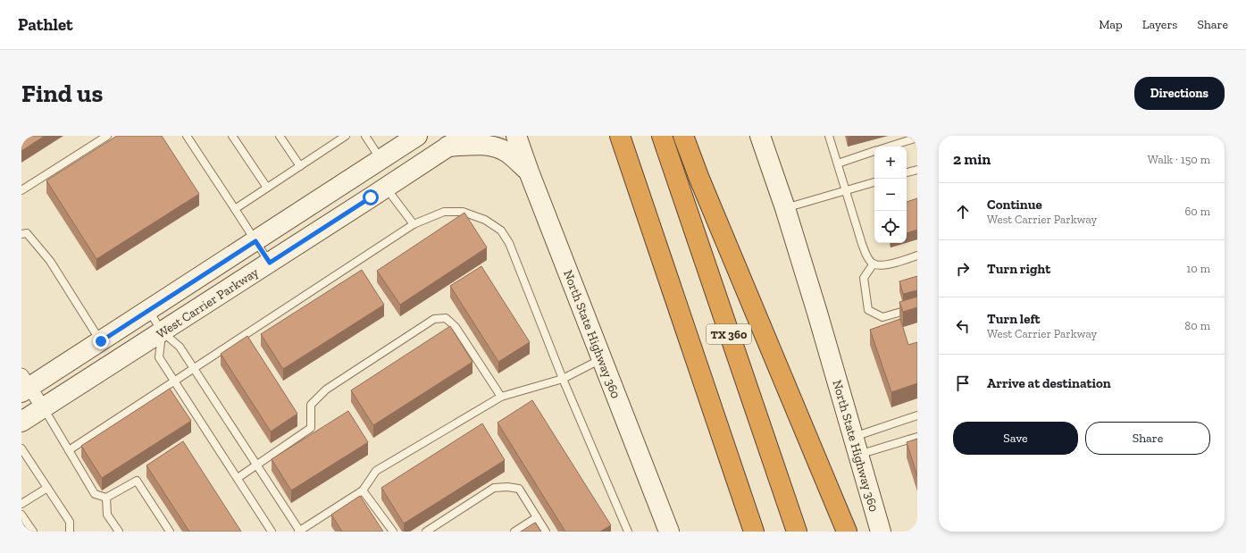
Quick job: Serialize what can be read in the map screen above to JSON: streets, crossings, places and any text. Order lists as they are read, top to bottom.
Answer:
{
  "streets": {
    "highway": ["TX 360"],
    "main road": ["West Carrier Parkway", "North State Highway 360"]
  },
  "page": {
    "header": "Pathlet",
    "nav": ["Map", "Layers", "Share"],
    "buttons": [
      "Directions",
      ["Save", "Share"]
    ],
    "title": "Find us",
    "heading": ["2 min", "Walk · 150 m"],
    "map_buttons": ["+", "−"],
    "list": [
      ["Continue", "West Carrier Parkway", "60 m"],
      ["Turn right", "10 m"],
      ["Turn left", "West Carrier Parkway", "80 m"],
      "Arrive at destination"
    ]
  }
}
